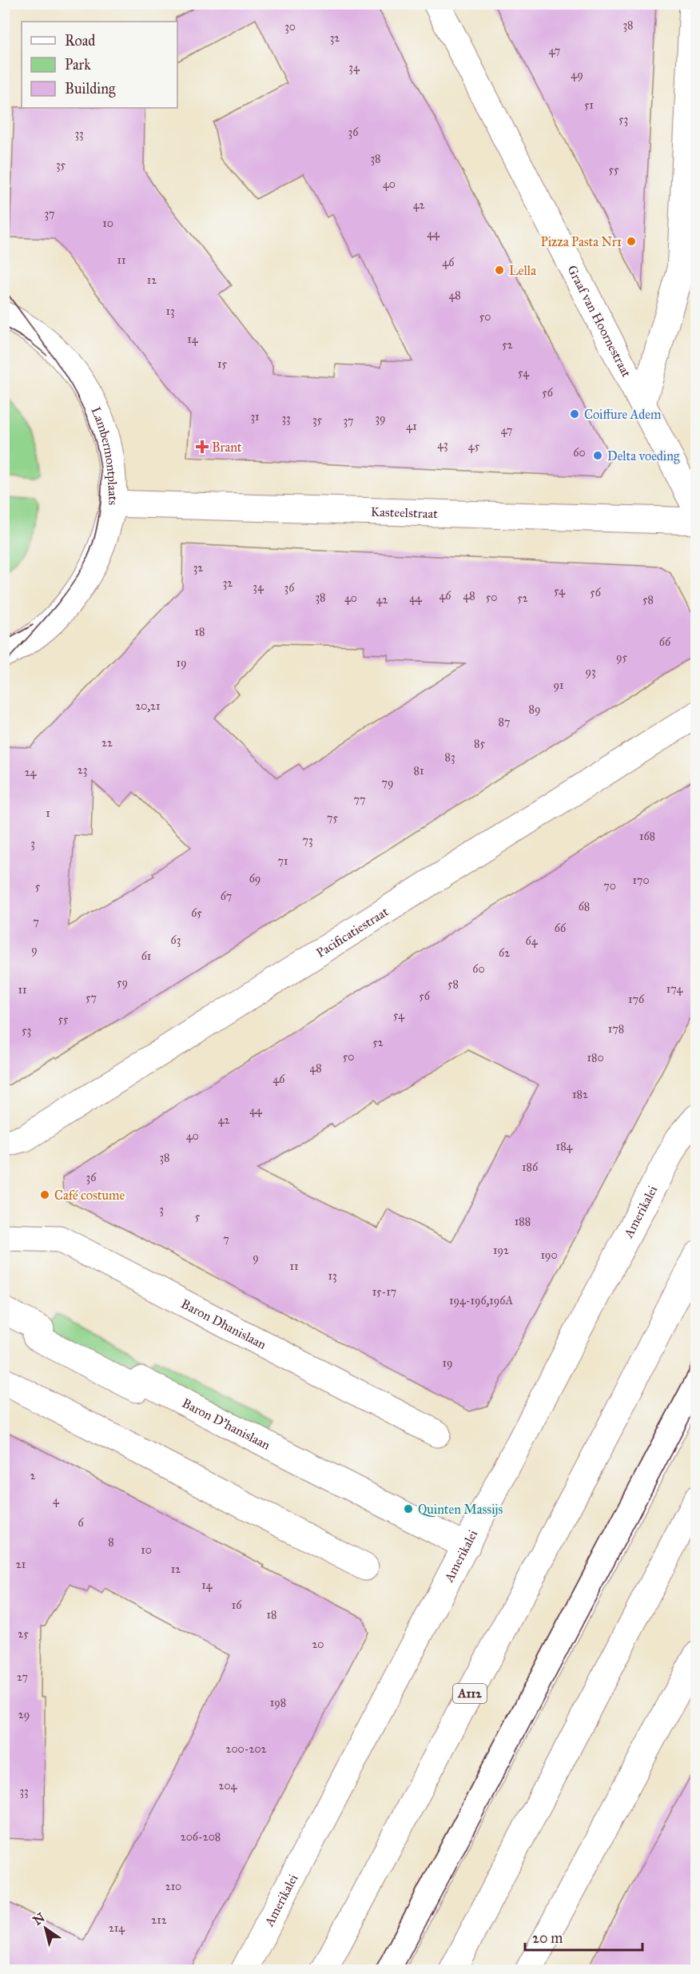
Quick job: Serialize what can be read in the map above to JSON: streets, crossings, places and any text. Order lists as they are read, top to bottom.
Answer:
{
  "streets": {
    "main road": [
      "Graaf van Hoornestraat",
      "Lambermontplaats",
      "Kasteelstraat",
      "Pacificatiestraat",
      "Amerikalei",
      "Baron Dhanislaan",
      "Baron D'hanislaan",
      "A112"
    ]
  },
  "crossings": [
    ["Lambermontplaats", "Kasteelstraat"],
    ["Amerikalei", "Baron D'hanislaan"]
  ],
  "places": {
    "other": [
      "Pizza Pasta Nr1",
      "Lella",
      "Coiffure Adem",
      "Delta voeding",
      "Café costume",
      "Quinten Massijs"
    ],
    "health": ["Brant"]
  },
  "house_numbers": [
    "38",
    "30",
    "32",
    "47",
    "34",
    "49",
    "51",
    "53",
    "36",
    "33",
    "38",
    "35",
    "55",
    "40",
    "42",
    "37",
    "10",
    "44",
    "11",
    "46",
    "12",
    "48",
    "13",
    "50",
    "14",
    "52",
    "15",
    "54",
    "56",
    "31",
    "33",
    "39",
    "35",
    "37",
    "41",
    "47",
    "43",
    "45",
    "60",
    "32",
    "32",
    "34",
    "36",
    "54",
    "56",
    "46",
    "48",
    "38",
    "50",
    "40",
    "44",
    "52",
    "42",
    "58",
    "18",
    "66",
    "95",
    "19",
    "93",
    "91",
    "20,21",
    "89",
    "87",
    "22",
    "85",
    "83",
    "23",
    "81",
    "24",
    "79",
    "77",
    "1",
    "75",
    "168",
    "73",
    "3",
    "71",
    "69",
    "170",
    "70",
    "5",
    "67",
    "68",
    "65",
    "7",
    "66",
    "63",
    "64",
    "9",
    "62",
    "61",
    "60",
    "59",
    "58",
    "174",
    "11",
    "56",
    "57",
    "176",
    "54",
    "55",
    "178",
    "53",
    "52",
    "50",
    "180",
    "48",
    "46",
    "182",
    "44",
    "42",
    "40",
    "184",
    "38",
    "186",
    "36",
    "3",
    "5",
    "188",
    "7",
    "192",
    "190",
    "9",
    "11",
    "13",
    "15-17",
    "194-196,196A",
    "19",
    "2",
    "4",
    "6",
    "8",
    "10",
    "21",
    "12",
    "14",
    "16",
    "18",
    "25",
    "20",
    "27",
    "198",
    "29",
    "200-202",
    "204",
    "33",
    "206-208",
    "210",
    "212",
    "214"
  ],
  "legend": ["Road", "Park", "Building"],
  "scale_bar": "20 m",
  "north": "top left"
}
